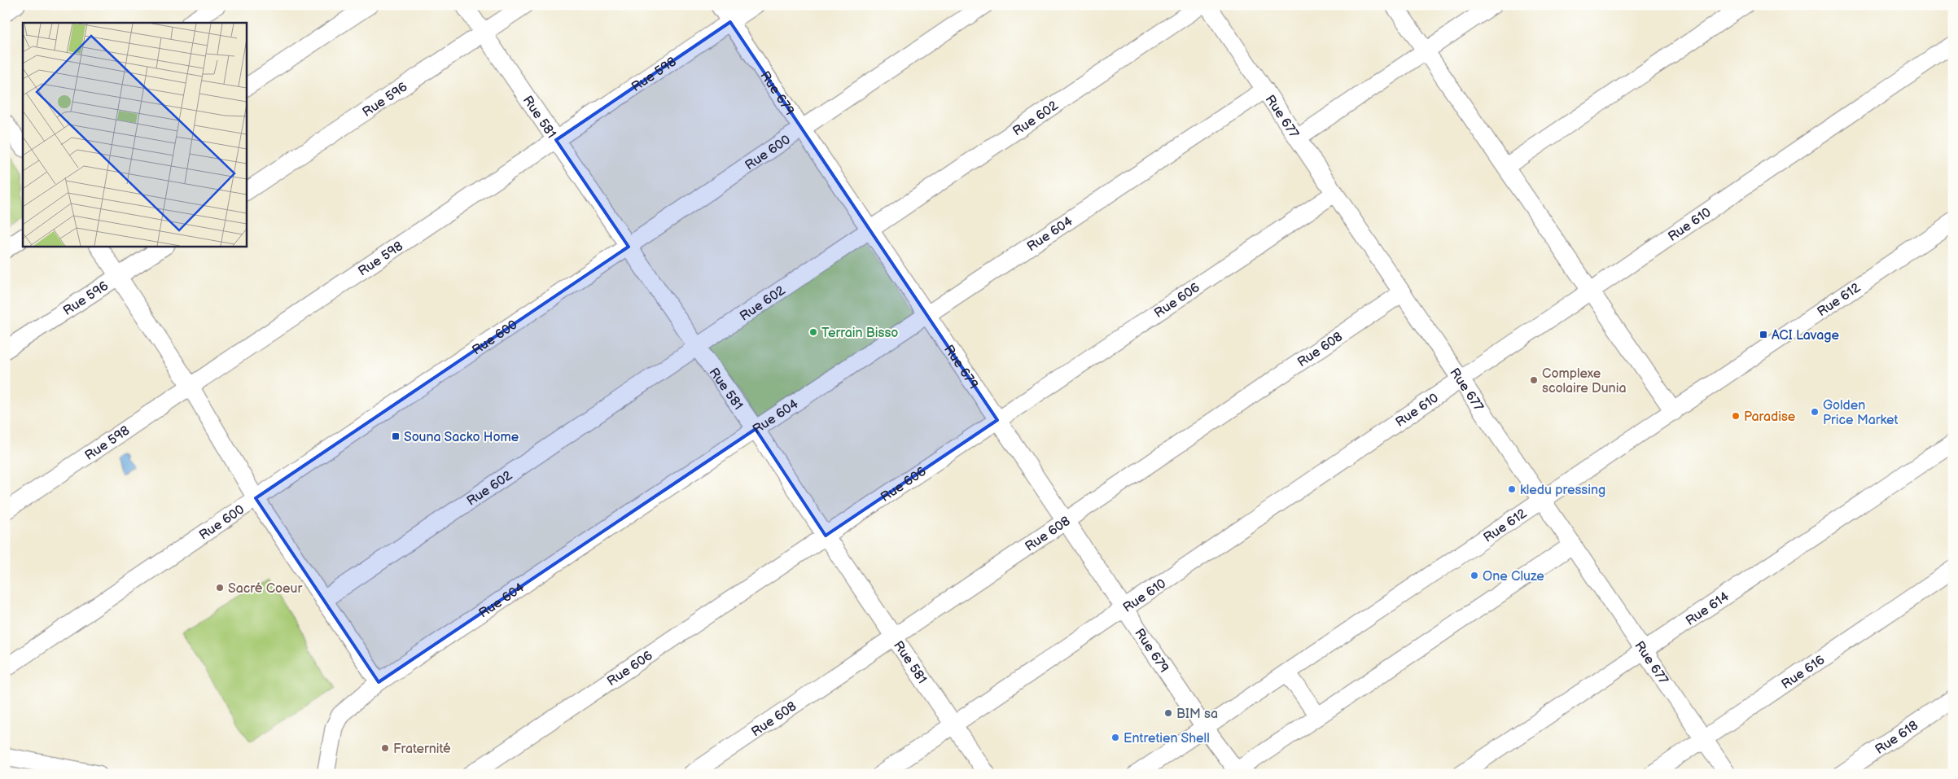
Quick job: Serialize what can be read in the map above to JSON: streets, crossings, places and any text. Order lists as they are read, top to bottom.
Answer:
{
  "streets": {
    "street": [
      "Rue 598",
      "Rue 679",
      "Rue 596",
      "Rue 677",
      "Rue 581",
      "Rue 602",
      "Rue 600",
      "Rue 610",
      "Rue 604",
      "Rue 606",
      "Rue 612",
      "Rue 608",
      "Rue 614",
      "Rue 616",
      "Rue 618"
    ]
  },
  "crossings": [
    ["Rue 598", "Rue 679"],
    ["Rue 598", "Rue 581"],
    ["Rue 679", "Rue 602"],
    ["Rue 679", "Rue 600"],
    ["Rue 679", "Rue 610"],
    ["Rue 679", "Rue 604"],
    ["Rue 679", "Rue 606"],
    ["Rue 679", "Rue 612"],
    ["Rue 679", "Rue 608"],
    ["Rue 596", "Rue 581"],
    ["Rue 677", "Rue 610"],
    ["Rue 677", "Rue 604"],
    ["Rue 677", "Rue 606"],
    ["Rue 677", "Rue 612"],
    ["Rue 677", "Rue 608"],
    ["Rue 677", "Rue 614"],
    ["Rue 677", "Rue 616"],
    ["Rue 581", "Rue 602"],
    ["Rue 581", "Rue 600"],
    ["Rue 581", "Rue 610"],
    ["Rue 581", "Rue 604"],
    ["Rue 581", "Rue 606"],
    ["Rue 581", "Rue 608"]
  ],
  "places": {
    "other": [
      "Terrain Bisso",
      "Complexe scolaire Dunia",
      "Golden Price Market",
      "Paradise",
      "kledu pressing",
      "One Cluze",
      "Sacré Coeur",
      "BIM sa",
      "Entretien Shell",
      "Fraternité"
    ],
    "transit": ["ACI Lavage", "Souna Sacko Home"]
  }
}
